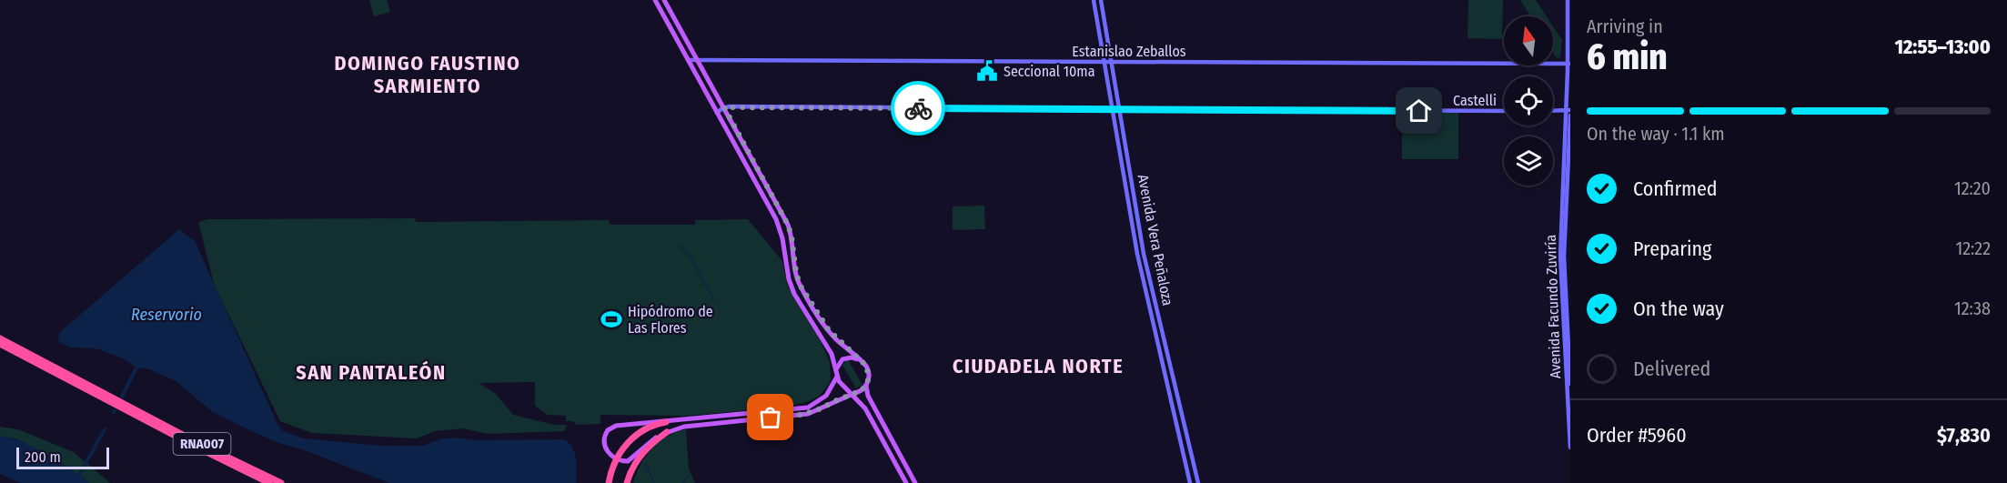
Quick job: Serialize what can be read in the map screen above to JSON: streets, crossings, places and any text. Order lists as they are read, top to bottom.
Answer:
{
  "streets": {
    "highway": ["RNA007"],
    "main road": [
      "Estanislao Zeballos",
      "Castelli",
      "Avenida Vera Peñaloza",
      "Avenida Facundo Zuviría"
    ]
  },
  "crossings": [
    ["Estanislao Zeballos", "Avenida Vera Peñaloza"],
    ["Estanislao Zeballos", "Avenida Facundo Zuviría"],
    ["Castelli", "Avenida Vera Peñaloza"]
  ],
  "districts": ["DOMINGO FAUSTINO SARMIENTO", "CIUDADELA NORTE", "SAN PANTALEÓN"],
  "water": ["Reservorio"],
  "places": {
    "public building": ["Seccional 10ma"],
    "sports": ["Hipódromo de Las Flores"]
  },
  "scale_bar": "200 m",
  "north": "top",
  "page": {
    "heading": ["6 min", "Arriving in", "12:55–13:00"],
    "panel": ["Order #5960", "$7,830"],
    "bar": "On the way · 1.1 km",
    "list": [
      ["Confirmed", "12:20"],
      ["Preparing", "12:22"],
      ["On the way", "12:38"],
      "Delivered"
    ],
    "scale": "200 m"
  }
}
